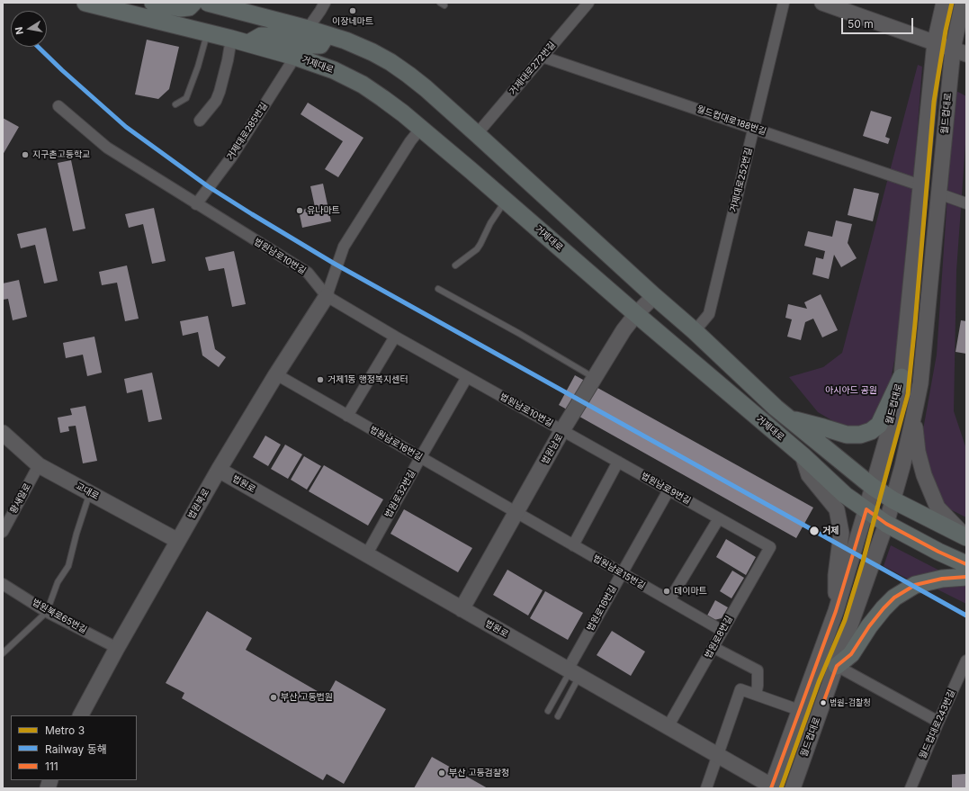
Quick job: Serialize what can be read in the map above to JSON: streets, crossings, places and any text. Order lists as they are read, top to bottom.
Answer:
{
  "streets": {
    "main road": [
      "거제대로",
      "월드컵대로",
      "법원남로",
      "법원로",
      "교대로",
      "법원북로"
    ],
    "street": [
      "거제대로272번길",
      "월드컵대로188번길",
      "거제대로285번길",
      "거제대로252번길",
      "법원남로10번길",
      "법원남로16번길",
      "법원남로9번길",
      "법원로32번길",
      "황새알로",
      "법원남로15번길",
      "법원로16번길",
      "법원북로65번길",
      "법원로8번길",
      "월드컵대로243번길"
    ]
  },
  "crossings": [
    ["거제대로", "월드컵대로"],
    ["거제대로", "거제대로285번길"],
    ["거제대로", "법원남로"],
    ["거제대로272번길", "월드컵대로188번길"],
    ["월드컵대로", "월드컵대로188번길"],
    ["월드컵대로", "법원로"],
    ["월드컵대로188번길", "거제대로252번길"],
    ["거제대로285번길", "법원남로10번길"],
    ["법원남로10번길", "법원남로"],
    ["법원남로10번길", "법원남로9번길"],
    ["법원남로10번길", "법원로32번길"],
    ["법원남로10번길", "법원북로"],
    ["법원남로16번길", "법원남로"],
    ["법원남로16번길", "법원로32번길"],
    ["법원남로16번길", "법원북로"],
    ["법원남로16번길", "법원남로15번길"],
    ["법원남로", "법원로"],
    ["법원남로", "법원남로9번길"],
    ["법원남로", "법원남로15번길"],
    ["법원로", "법원로32번길"],
    ["법원로", "법원북로"],
    ["법원로", "법원로16번길"],
    ["법원로", "법원로8번길"],
    ["법원남로9번길", "법원로16번길"],
    ["법원남로9번길", "법원로8번길"],
    ["교대로", "황새알로"],
    ["교대로", "법원북로"],
    ["법원북로", "법원북로65번길"],
    ["법원남로15번길", "법원로16번길"],
    ["법원남로15번길", "법원로8번길"]
  ],
  "parks": ["아시아드 공원"],
  "places": [
    "이장네마트",
    "지구촌고등학교",
    "유나마트",
    "거제1동 행정복지센터",
    "거제",
    "데이마트",
    "부산 고등법원",
    "법원-검찰청",
    "부산 고등검찰청"
  ],
  "lines": ["metro line 3", "rail line 동해", "transit line 111"],
  "legend": ["Metro 3", "Railway 동해", "111"],
  "scale_bar": "50 m",
  "north": "left"
}
